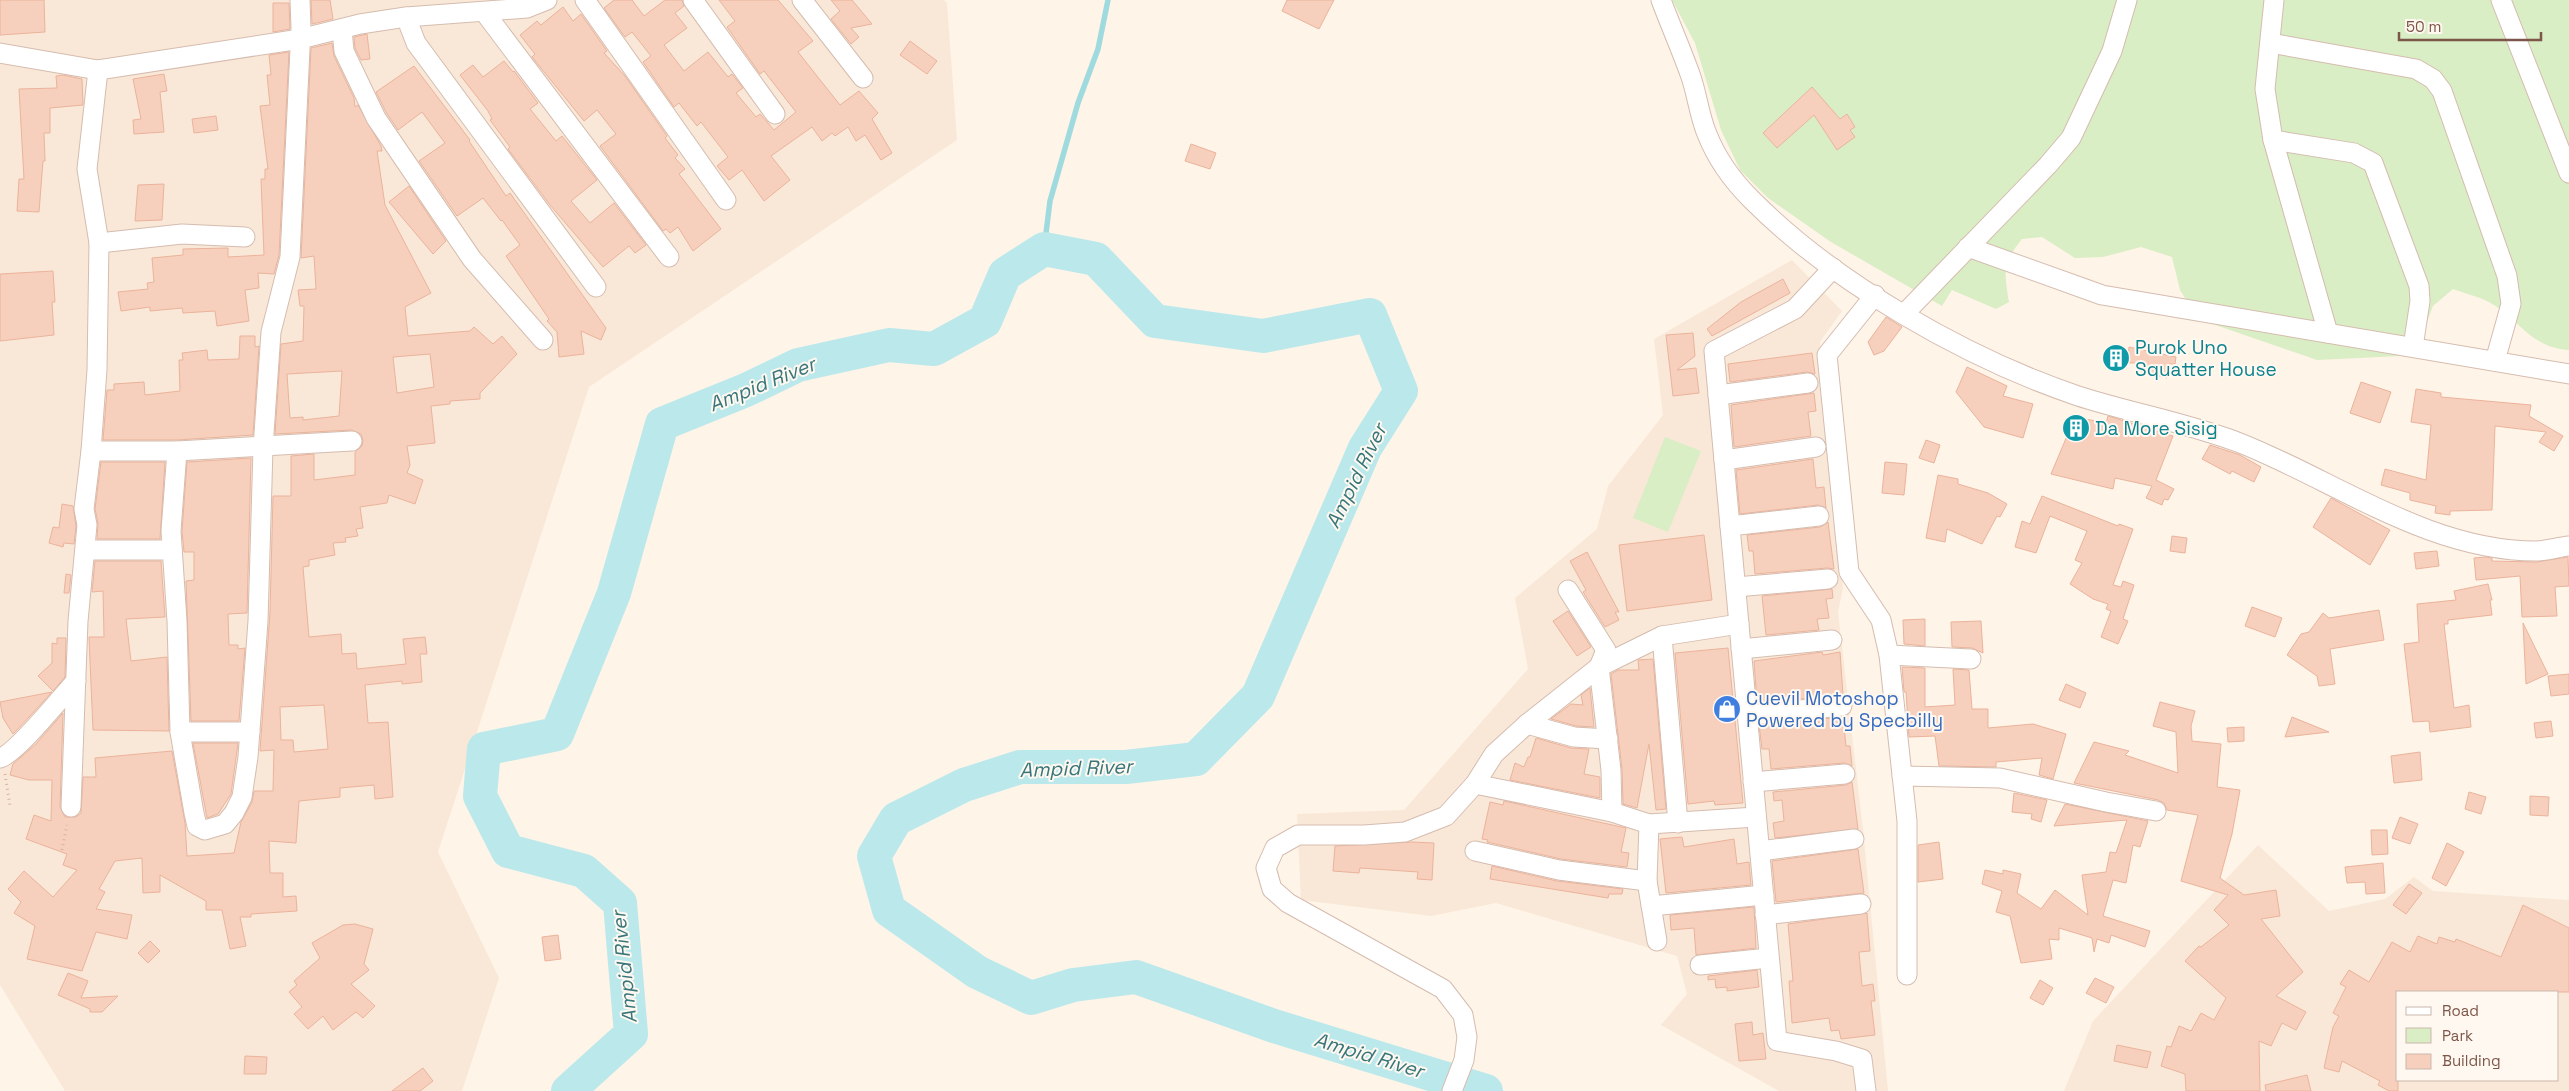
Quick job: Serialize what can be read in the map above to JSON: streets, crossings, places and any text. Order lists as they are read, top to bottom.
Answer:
{
  "water": ["Ampid River"],
  "places": {
    "building": ["Purok Uno Squatter House", "Da More Sisig"],
    "shop": ["Cuevil Motoshop Powered by Specbilly"]
  },
  "legend": ["Road", "Park", "Building"],
  "scale_bar": "50 m"
}
